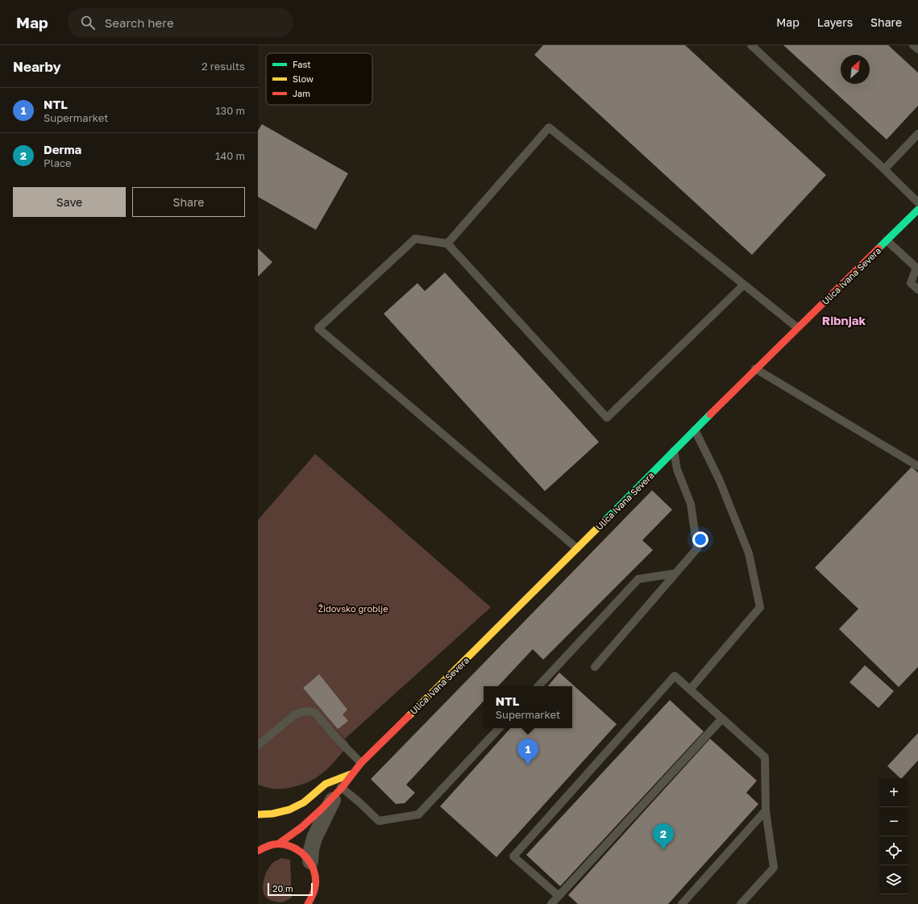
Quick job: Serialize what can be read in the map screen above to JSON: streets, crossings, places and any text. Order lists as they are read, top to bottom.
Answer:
{
  "streets": {
    "street": ["Ulica Ivana Severa"]
  },
  "districts": ["Ribnjak"],
  "parks": ["Židovsko groblje"],
  "legend": ["Fast", "Slow", "Jam"],
  "scale_bar": "20 m",
  "north": "top right",
  "page": {
    "header": "Map",
    "search": "Search here",
    "nav": ["Map", "Layers", "Share"],
    "heading": ["Nearby", "2 results"],
    "list": [
      {
        "mark": "1",
        "name": "NTL",
        "note": "Supermarket",
        "value": "130 m"
      },
      {
        "mark": "2",
        "name": "Derma",
        "note": "Place",
        "value": "140 m"
      }
    ],
    "buttons": ["Save", "Share"],
    "popup": ["NTL", "Supermarket"],
    "pins": ["1", "2"],
    "map_buttons": ["+", "−"],
    "scale": "20 m"
  }
}
